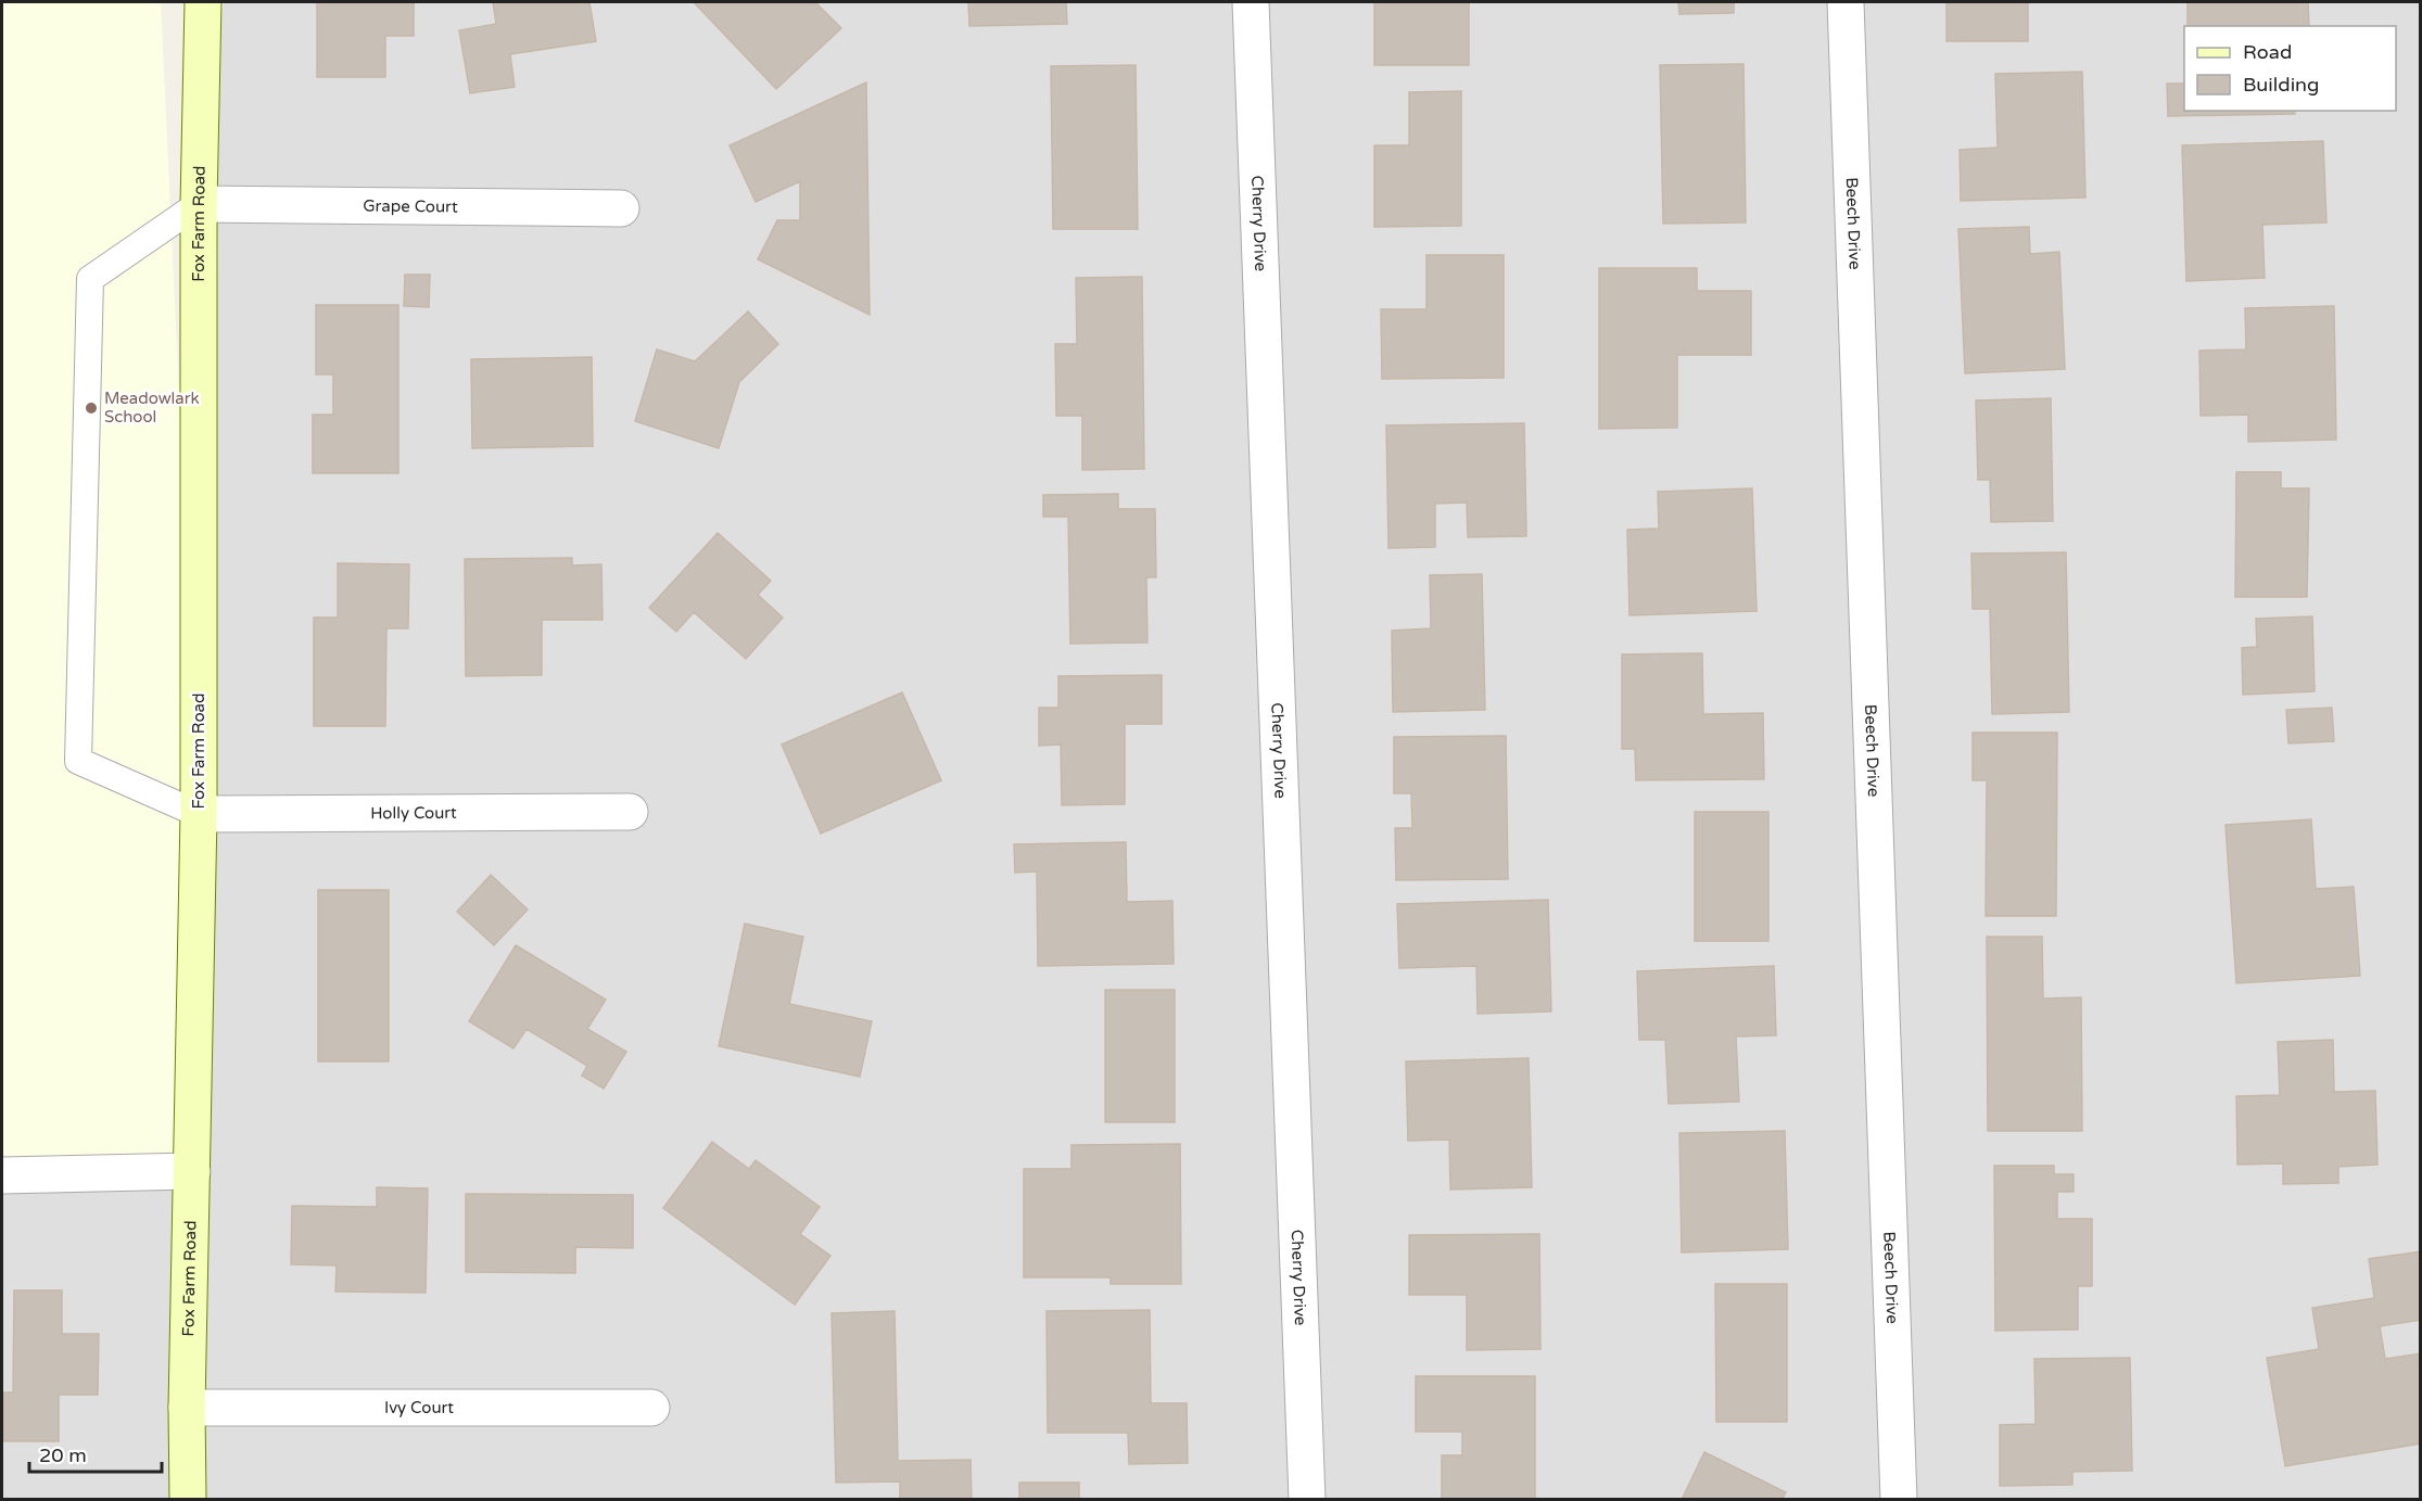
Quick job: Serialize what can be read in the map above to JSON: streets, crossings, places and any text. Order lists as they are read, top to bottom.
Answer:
{
  "streets": {
    "street": [
      "Grape Court",
      "Fox Farm Road",
      "Cherry Drive",
      "Beech Drive",
      "Holly Court",
      "Ivy Court"
    ]
  },
  "crossings": [
    ["Grape Court", "Fox Farm Road"],
    ["Fox Farm Road", "Holly Court"],
    ["Fox Farm Road", "Ivy Court"]
  ],
  "places": ["Meadowlark School"],
  "legend": ["Road", "Building"],
  "scale_bar": "20 m"
}
